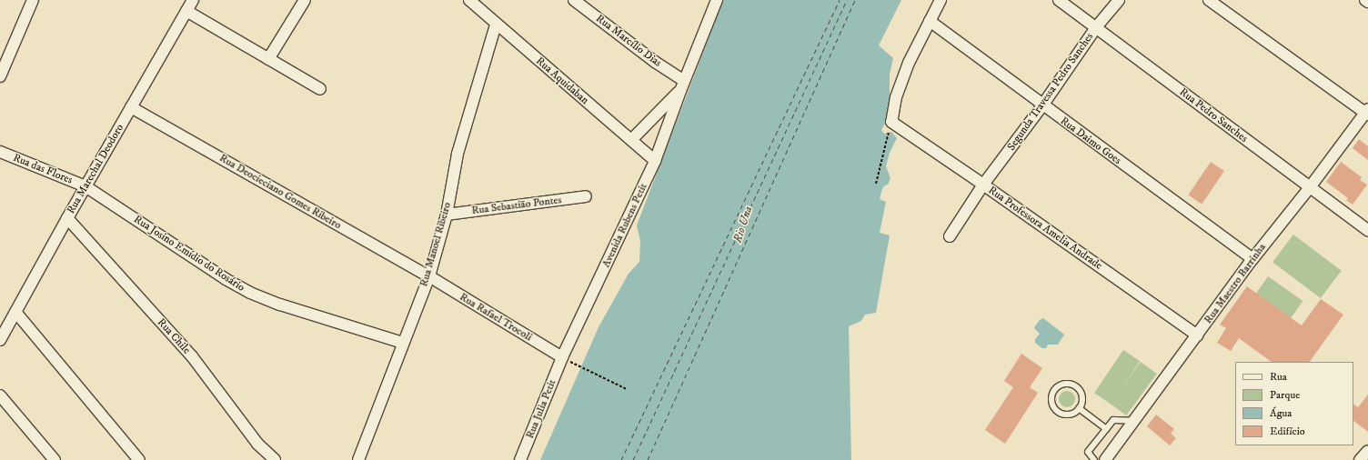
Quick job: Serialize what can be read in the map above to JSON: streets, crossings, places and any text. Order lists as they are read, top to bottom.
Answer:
{
  "streets": {
    "street": [
      "Rua Marcílio Dias",
      "Rua Aquidaban",
      "Segunda Travessa Pedro Sanches",
      "Rua Pedro Sanches",
      "Rua Daimo Goes",
      "Rua das Flores",
      "Rua Marechal Deodoro",
      "Rua Deocieciano Gomes Ribeiro",
      "Rua Sebastião Pontes",
      "Avenida Rubens Petit",
      "Rua Professora Amelia Andrade",
      "Rua Manoel Ribeiro",
      "Rua Josino Emídio do Rosário",
      "Rua Maestro Barrinha",
      "Rua Rafael Trocoli",
      "Rua Chile",
      "Rua Julia Petit"
    ]
  },
  "crossings": [
    ["Rua Marcílio Dias", "Avenida Rubens Petit"],
    ["Rua Aquidaban", "Avenida Rubens Petit"],
    ["Rua Aquidaban", "Rua Manoel Ribeiro"],
    ["Segunda Travessa Pedro Sanches", "Rua Pedro Sanches"],
    ["Segunda Travessa Pedro Sanches", "Rua Daimo Goes"],
    ["Segunda Travessa Pedro Sanches", "Rua Professora Amelia Andrade"],
    ["Rua Pedro Sanches", "Rua Maestro Barrinha"],
    ["Rua Daimo Goes", "Rua Maestro Barrinha"],
    ["Rua das Flores", "Rua Marechal Deodoro"],
    ["Rua das Flores", "Rua Josino Emídio do Rosário"],
    ["Rua Marechal Deodoro", "Rua Deocieciano Gomes Ribeiro"],
    ["Rua Marechal Deodoro", "Rua Josino Emídio do Rosário"],
    ["Rua Marechal Deodoro", "Rua Chile"],
    ["Rua Deocieciano Gomes Ribeiro", "Rua Manoel Ribeiro"],
    ["Rua Deocieciano Gomes Ribeiro", "Rua Rafael Trocoli"],
    ["Rua Sebastião Pontes", "Rua Manoel Ribeiro"],
    ["Avenida Rubens Petit", "Rua Rafael Trocoli"],
    ["Avenida Rubens Petit", "Rua Julia Petit"],
    ["Rua Professora Amelia Andrade", "Rua Maestro Barrinha"],
    ["Rua Manoel Ribeiro", "Rua Josino Emídio do Rosário"],
    ["Rua Manoel Ribeiro", "Rua Rafael Trocoli"],
    ["Rua Rafael Trocoli", "Rua Julia Petit"]
  ],
  "water": ["Rio Una"],
  "legend": [
    "Rua",
    "Parque",
    "Água",
    "Edifício"
  ]
}
